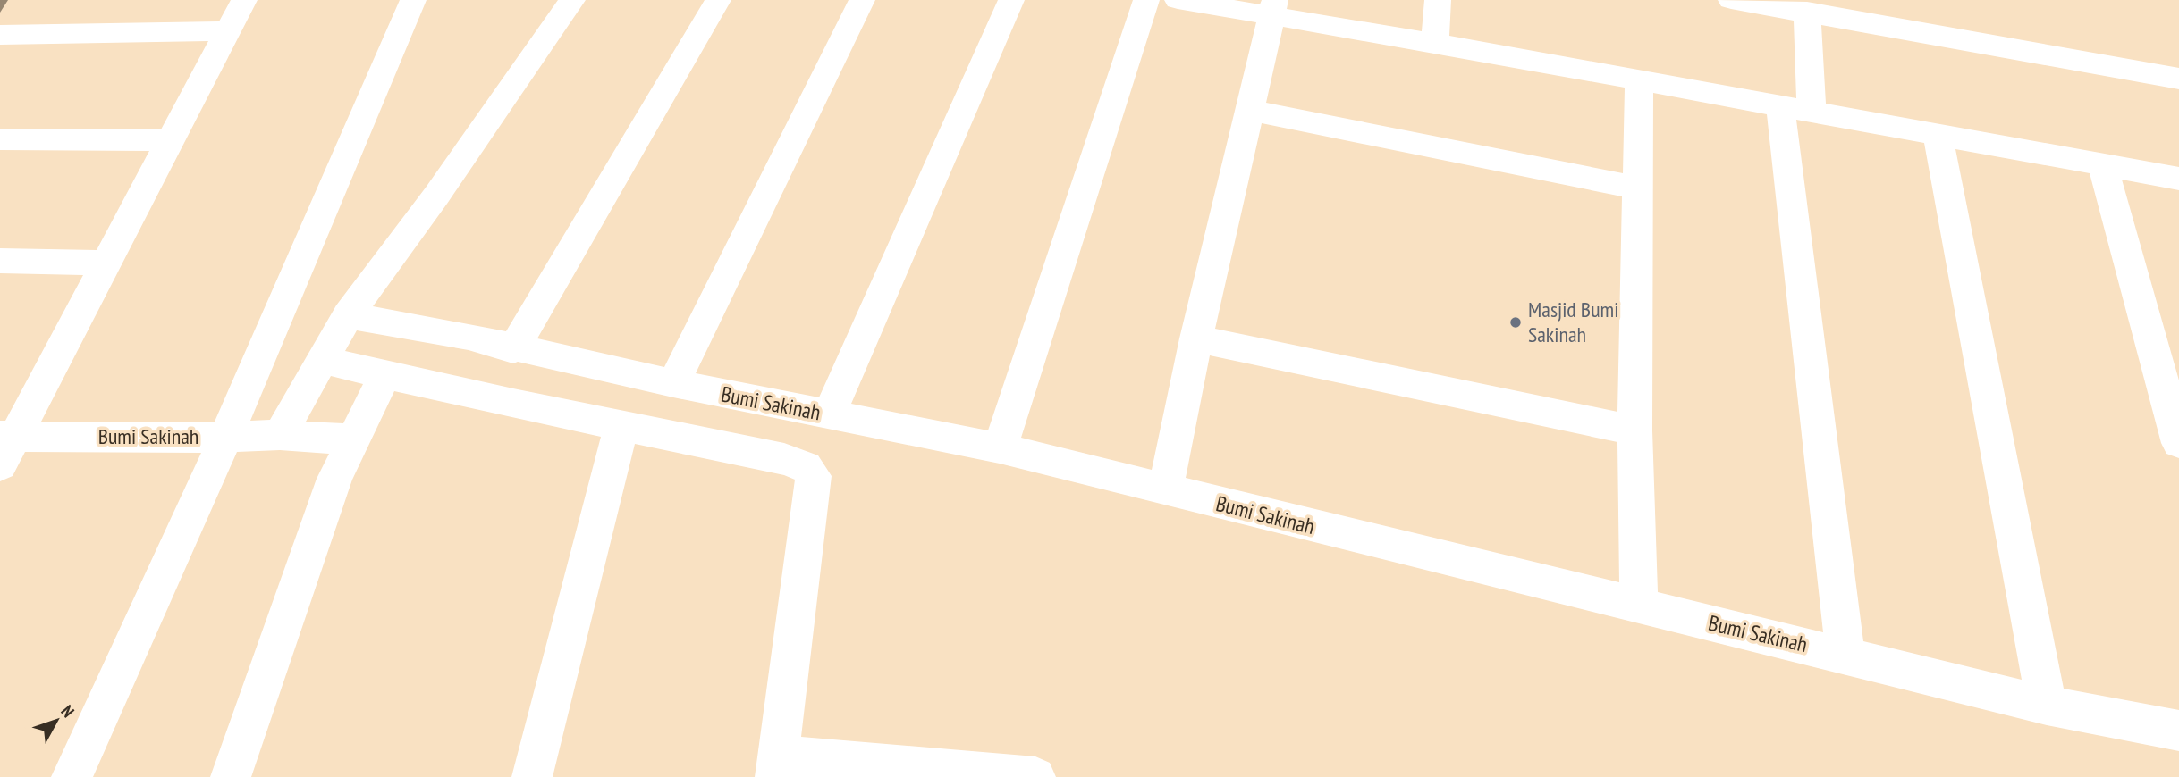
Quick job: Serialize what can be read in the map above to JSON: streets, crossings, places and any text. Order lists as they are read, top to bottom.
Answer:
{
  "streets": {
    "street": ["Bumi Sakinah"]
  },
  "places": ["Masjid Bumi Sakinah"],
  "north": "top right"
}
